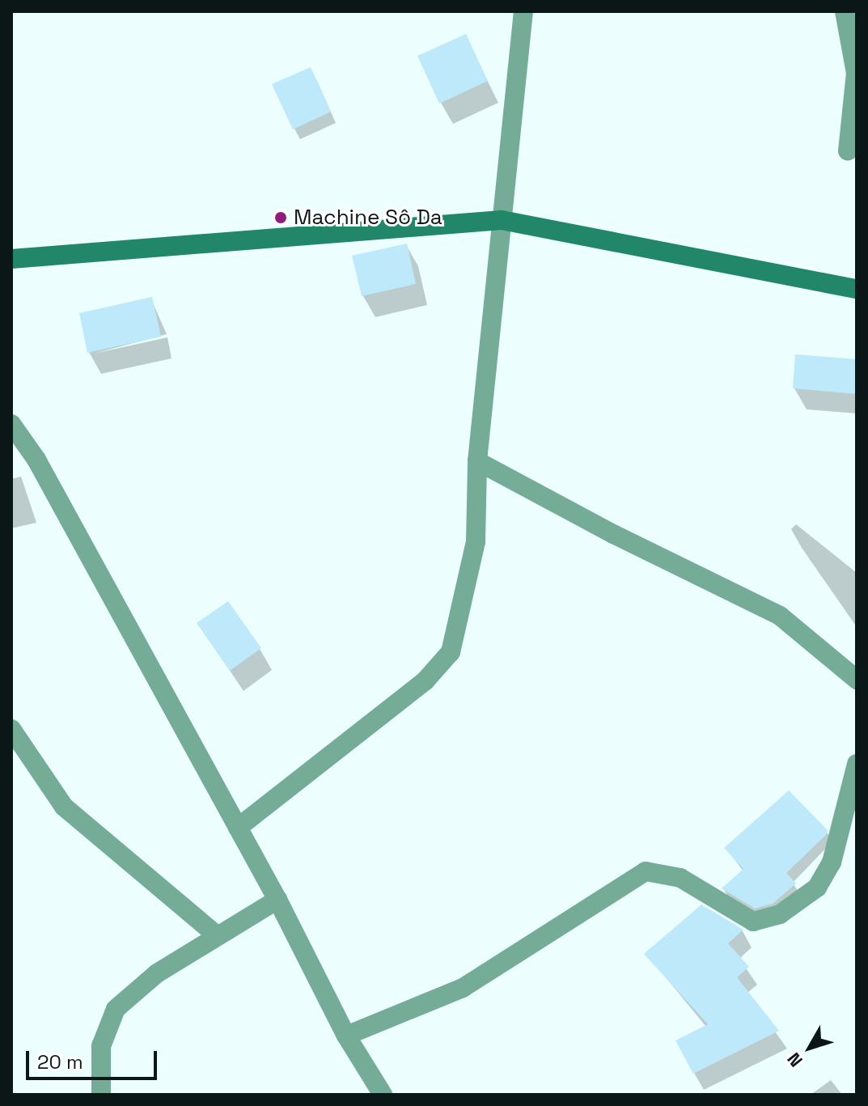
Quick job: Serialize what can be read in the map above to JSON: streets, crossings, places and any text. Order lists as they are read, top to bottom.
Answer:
{
  "places": ["Machine Sô Da"],
  "scale_bar": "20 m",
  "north": "bottom left"
}
